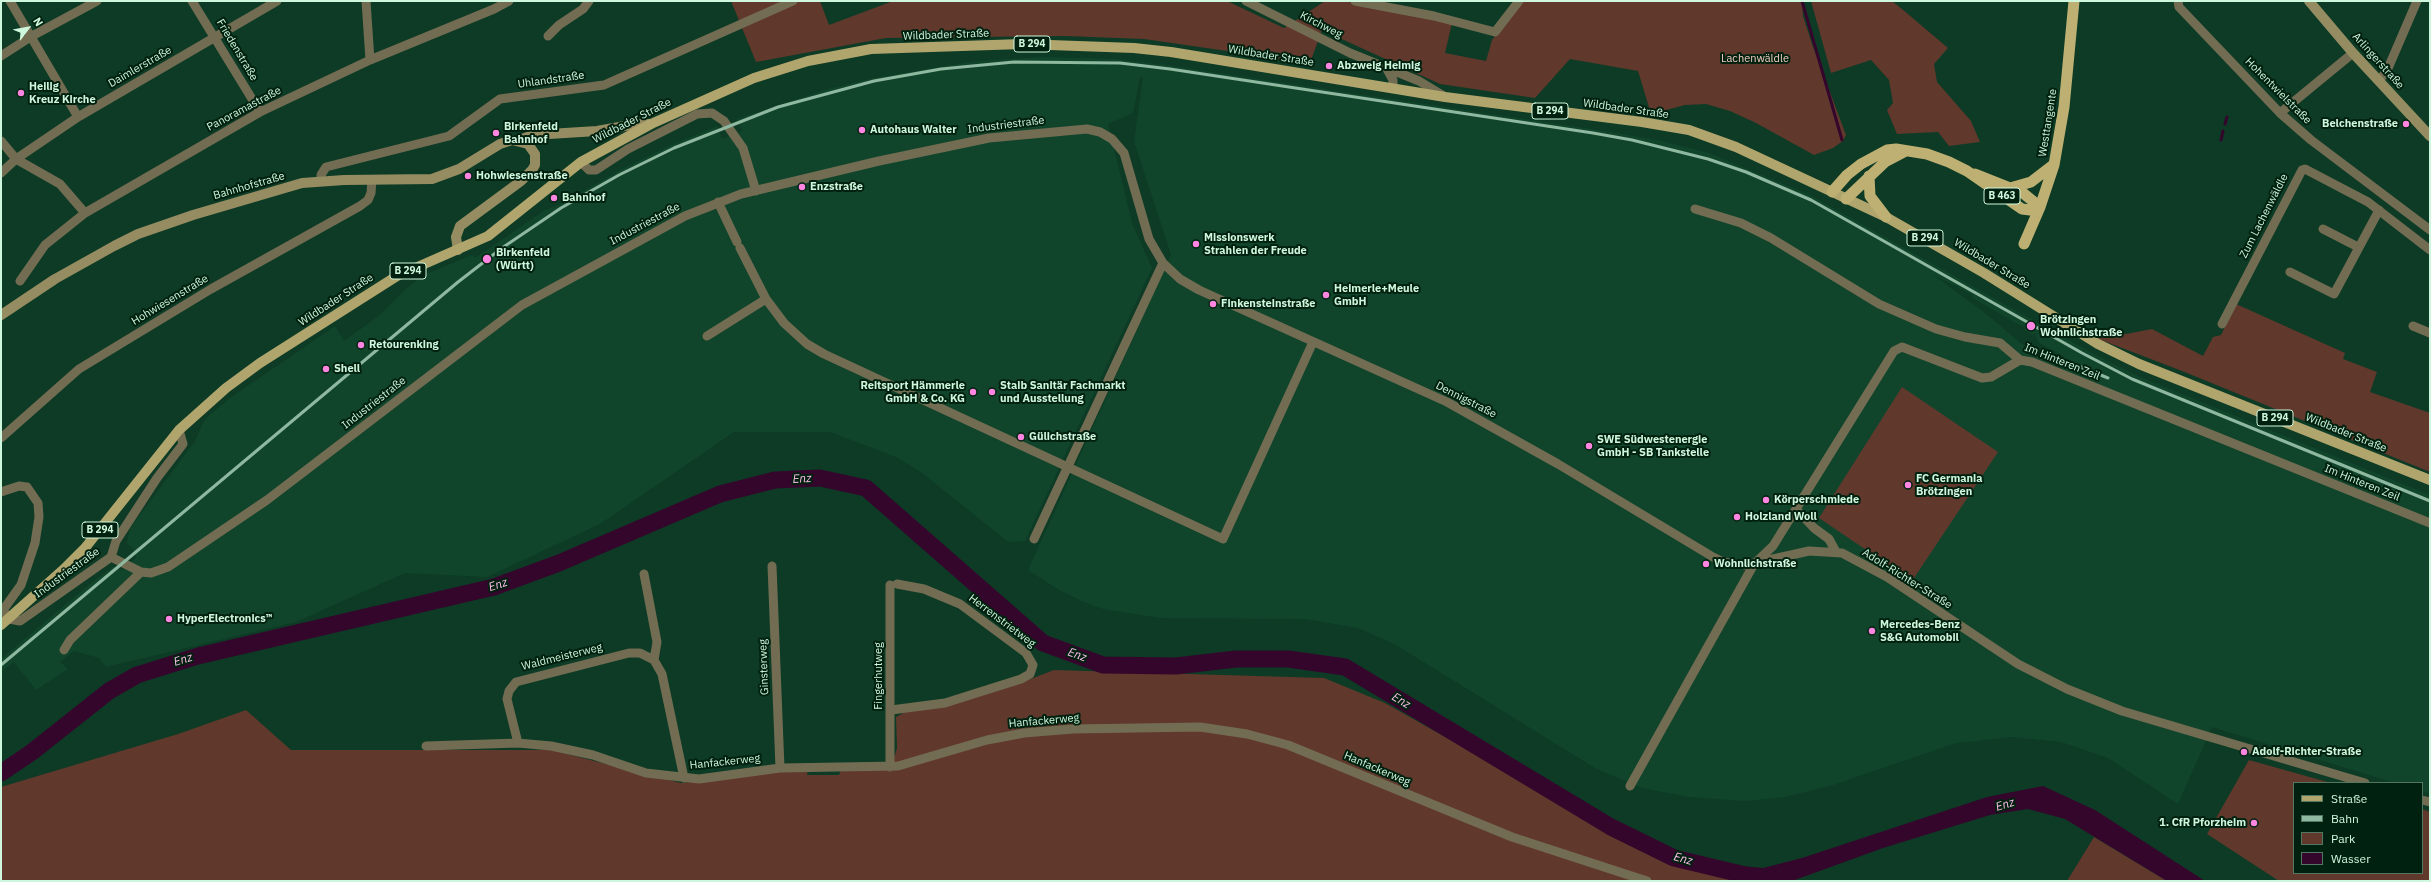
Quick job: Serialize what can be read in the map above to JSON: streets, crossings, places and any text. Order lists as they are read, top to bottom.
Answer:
{
  "streets": {
    "highway": ["Westtangente", "B 463"],
    "main road": [
      "Wildbader Straße",
      "B 294",
      "Arlingerstraße",
      "Bahnhofstraße"
    ],
    "street": [
      "Kirchweg",
      "Friedenstraße",
      "Daimlerstraße",
      "Uhlandstraße",
      "Hohentwielstraße",
      "Panoramastraße",
      "Industriestraße",
      "Zum Lachenwäldle",
      "Hohwiesenstraße",
      "Im Hinteren Zeil",
      "Dennigstraße",
      "Adolf-Richter-Straße",
      "Herrenstrietweg",
      "Waldmeisterweg",
      "Ginsterweg",
      "Fingerhutweg",
      "Hanfackerweg"
    ]
  },
  "crossings": [
    ["Kirchweg", "Wildbader Straße"],
    ["Wildbader Straße", "Industriestraße"],
    ["Wildbader Straße", "Bahnhofstraße"],
    ["Wildbader Straße", "B 463"],
    ["Friedenstraße", "Daimlerstraße"],
    ["Friedenstraße", "Panoramastraße"],
    ["Uhlandstraße", "Bahnhofstraße"],
    ["Westtangente", "B 463"],
    ["Industriestraße", "Dennigstraße"],
    ["Bahnhofstraße", "Hohwiesenstraße"],
    ["Dennigstraße", "Adolf-Richter-Straße"],
    ["Herrenstrietweg", "Fingerhutweg"],
    ["Waldmeisterweg", "Hanfackerweg"],
    ["Ginsterweg", "Hanfackerweg"],
    ["Fingerhutweg", "Hanfackerweg"]
  ],
  "water": ["Enz"],
  "parks": ["Lachenwäldle"],
  "places": [
    "Abzweig Heimig",
    "Heilig Kreuz Kirche",
    "Belchenstraße",
    "Autohaus Walter",
    "Birkenfeld Bahnhof",
    "Hohwiesenstraße",
    "Enzstraße",
    "Bahnhof",
    "Missionswerk Strahlen der Freude",
    "Birkenfeld (Württ)",
    "Heimerle+Meule GmbH",
    "Finkensteinstraße",
    "Brötzingen Wohnlichstraße",
    "Retourenking",
    "Shell",
    "Reitsport Hämmerle GmbH & Co. KG",
    "Staib Sanitär Fachmarkt und Ausstellung",
    "Gülichstraße",
    "SWE Südwestenergie GmbH - SB Tankstelle",
    "FC Germania Brötzingen",
    "Körperschmiede",
    "Holzland Woll",
    "Wohnlichstraße",
    "HyperElectronics™",
    "Mercedes-Benz S&G Automobil",
    "Adolf-Richter-Straße",
    "1. CfR Pforzheim"
  ],
  "legend": [
    "Straße",
    "Bahn",
    "Park",
    "Wasser"
  ],
  "north": "top right"
}
